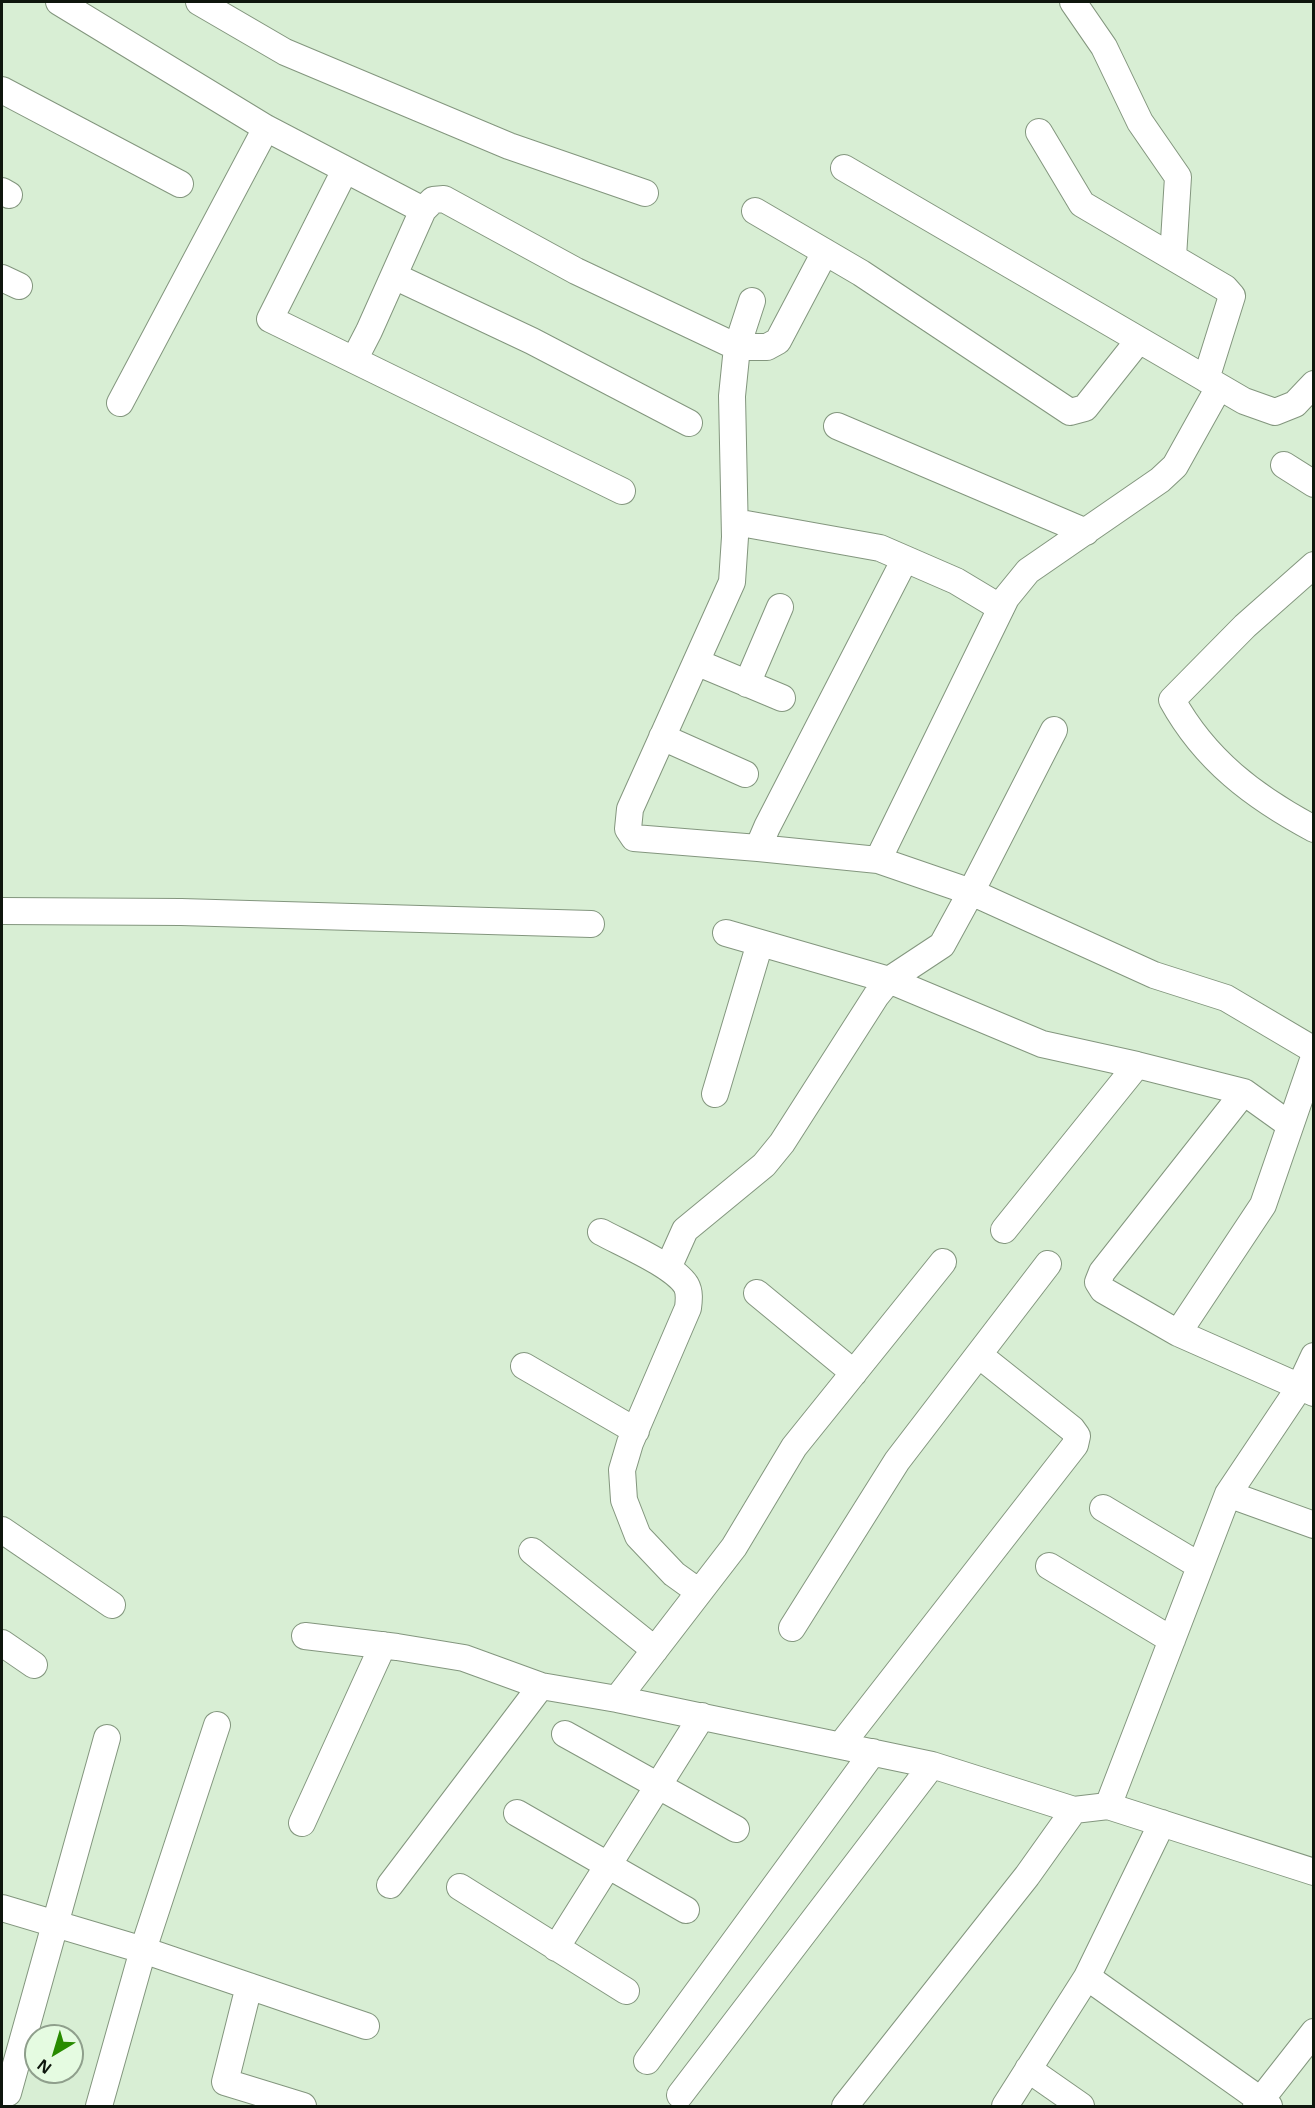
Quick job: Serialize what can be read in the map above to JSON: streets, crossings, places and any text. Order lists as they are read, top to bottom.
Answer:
{
  "north": "bottom left"
}
